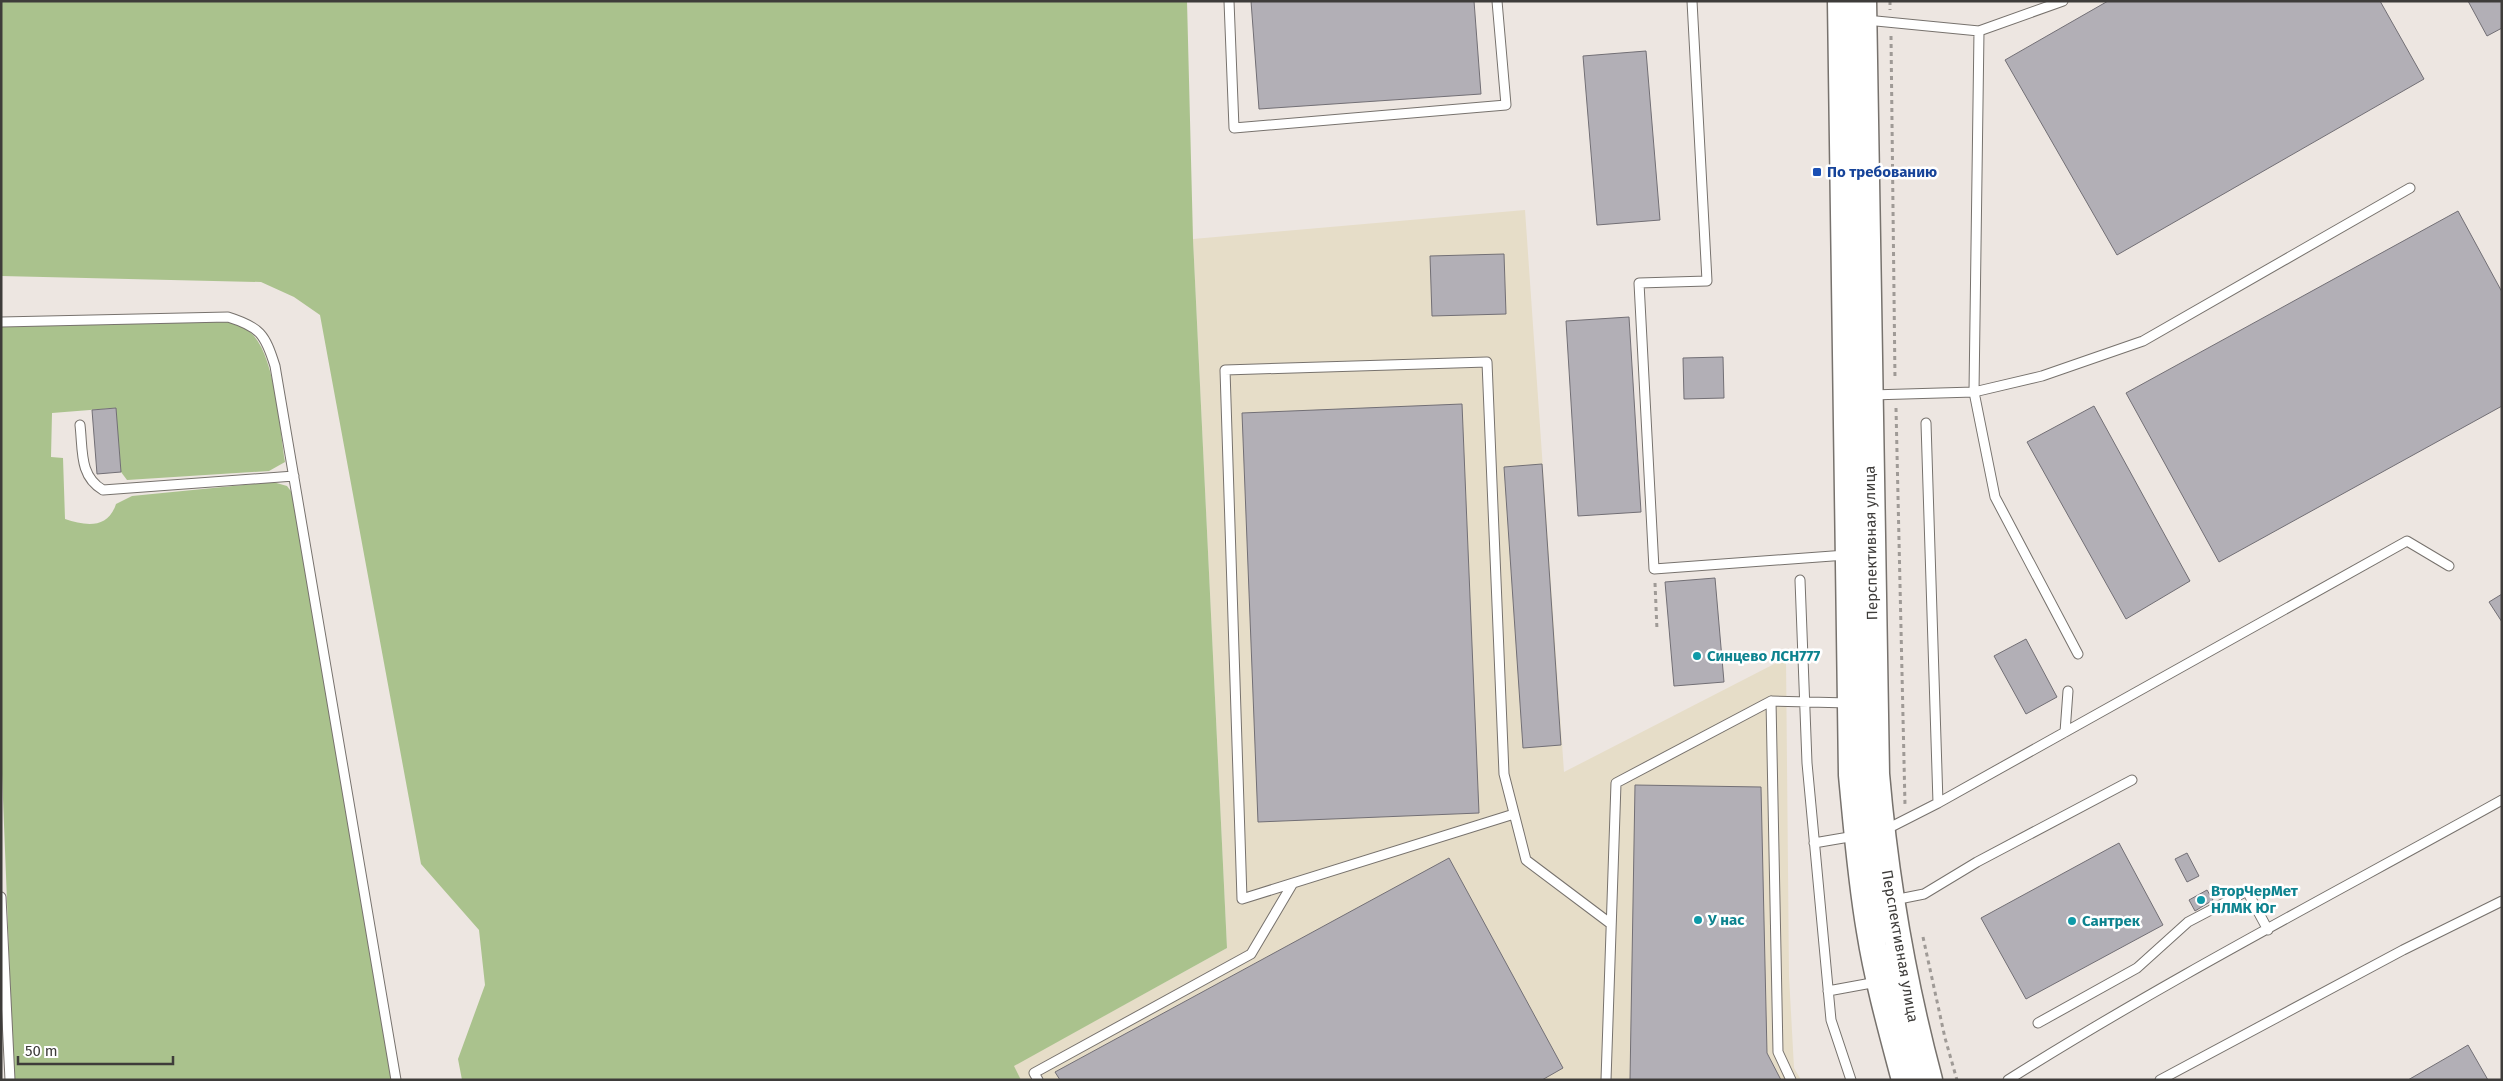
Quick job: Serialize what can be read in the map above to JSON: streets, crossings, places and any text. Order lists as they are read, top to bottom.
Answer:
{
  "streets": {
    "main road": ["Перспективная улица"]
  },
  "places": {
    "transit": ["По требованию"],
    "other": [
      "Синцево ЛСН777",
      "ВторЧерМет НЛМК Юг",
      "У нас",
      "Сантрек"
    ]
  },
  "scale_bar": "50 m"
}
